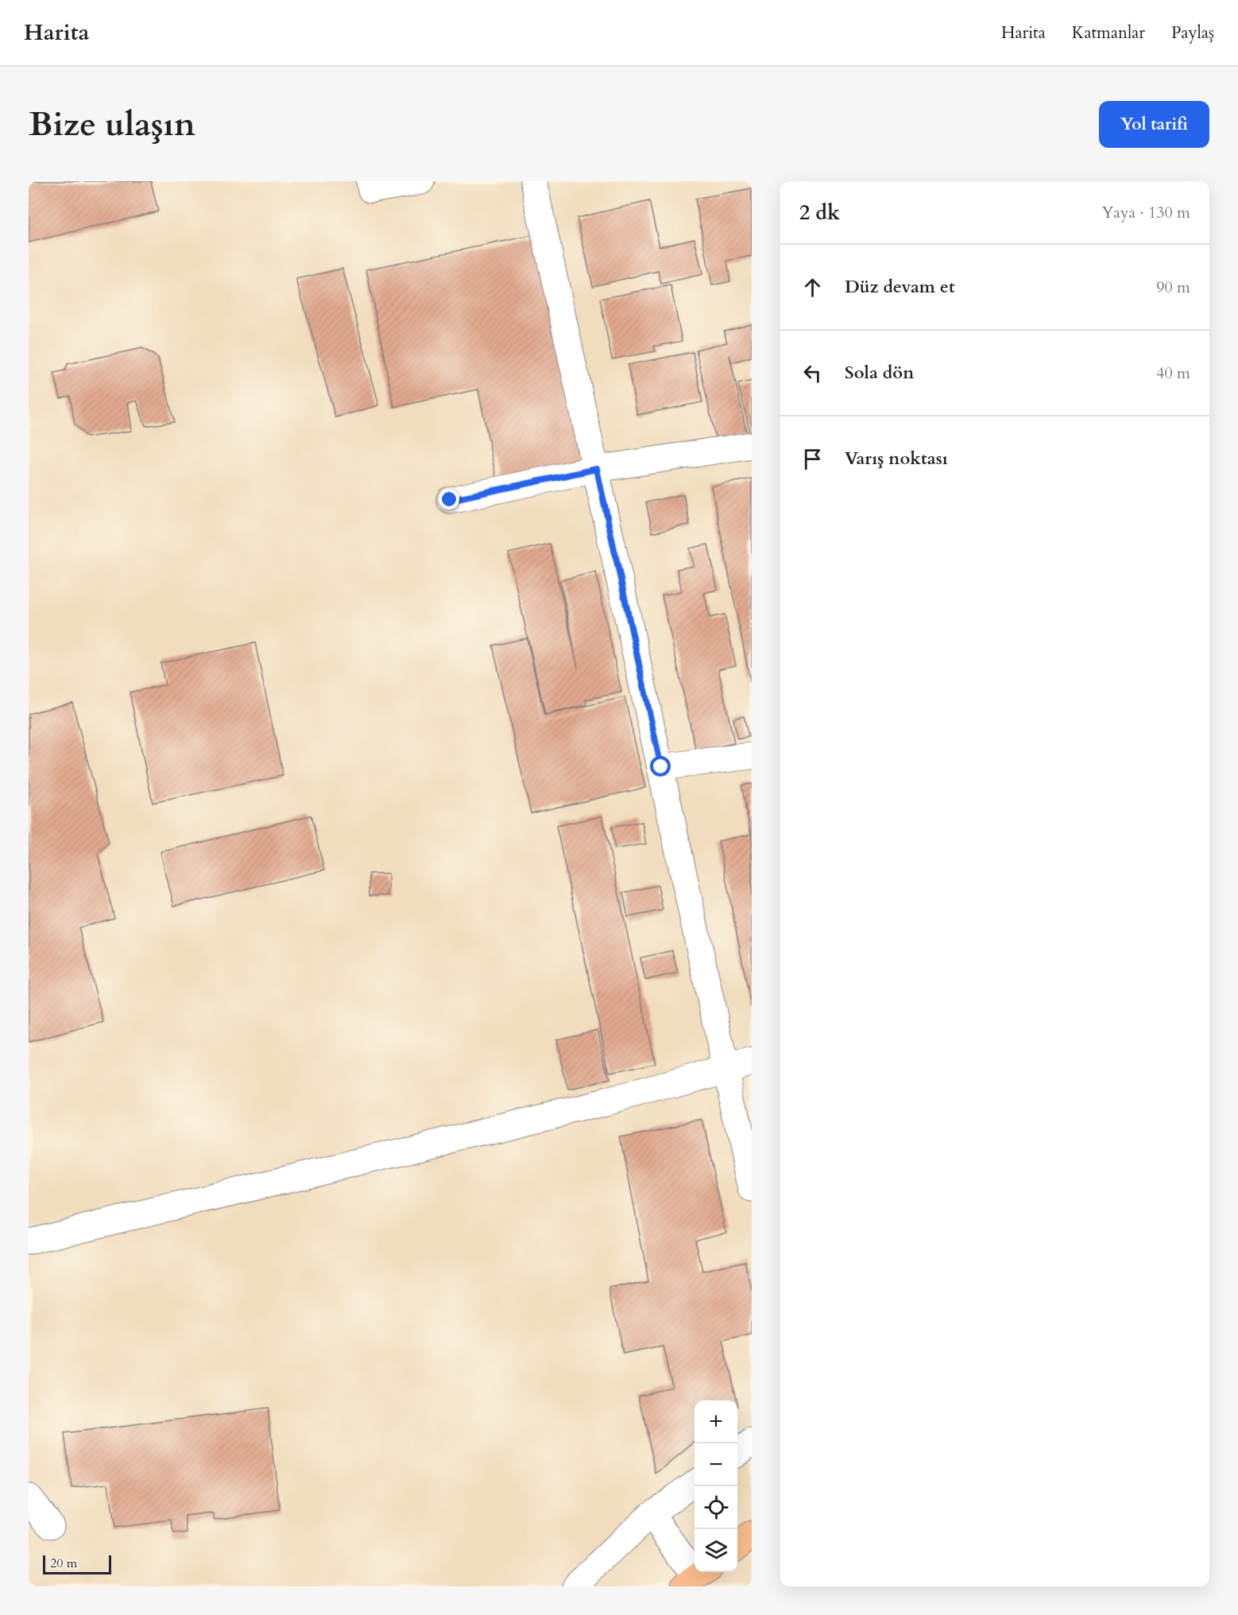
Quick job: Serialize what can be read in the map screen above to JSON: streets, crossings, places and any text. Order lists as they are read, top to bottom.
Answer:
{
  "scale_bar": "20 m",
  "page": {
    "header": "Harita",
    "nav": ["Harita", "Katmanlar", "Paylaş"],
    "buttons": "Yol tarifi",
    "title": "Bize ulaşın",
    "heading": ["2 dk", "Yaya · 130 m"],
    "list": [
      ["Düz devam et", "90 m"],
      ["Sola dön", "40 m"],
      "Varış noktası"
    ],
    "map_buttons": ["+", "−"],
    "scale": "20 m"
  }
}
